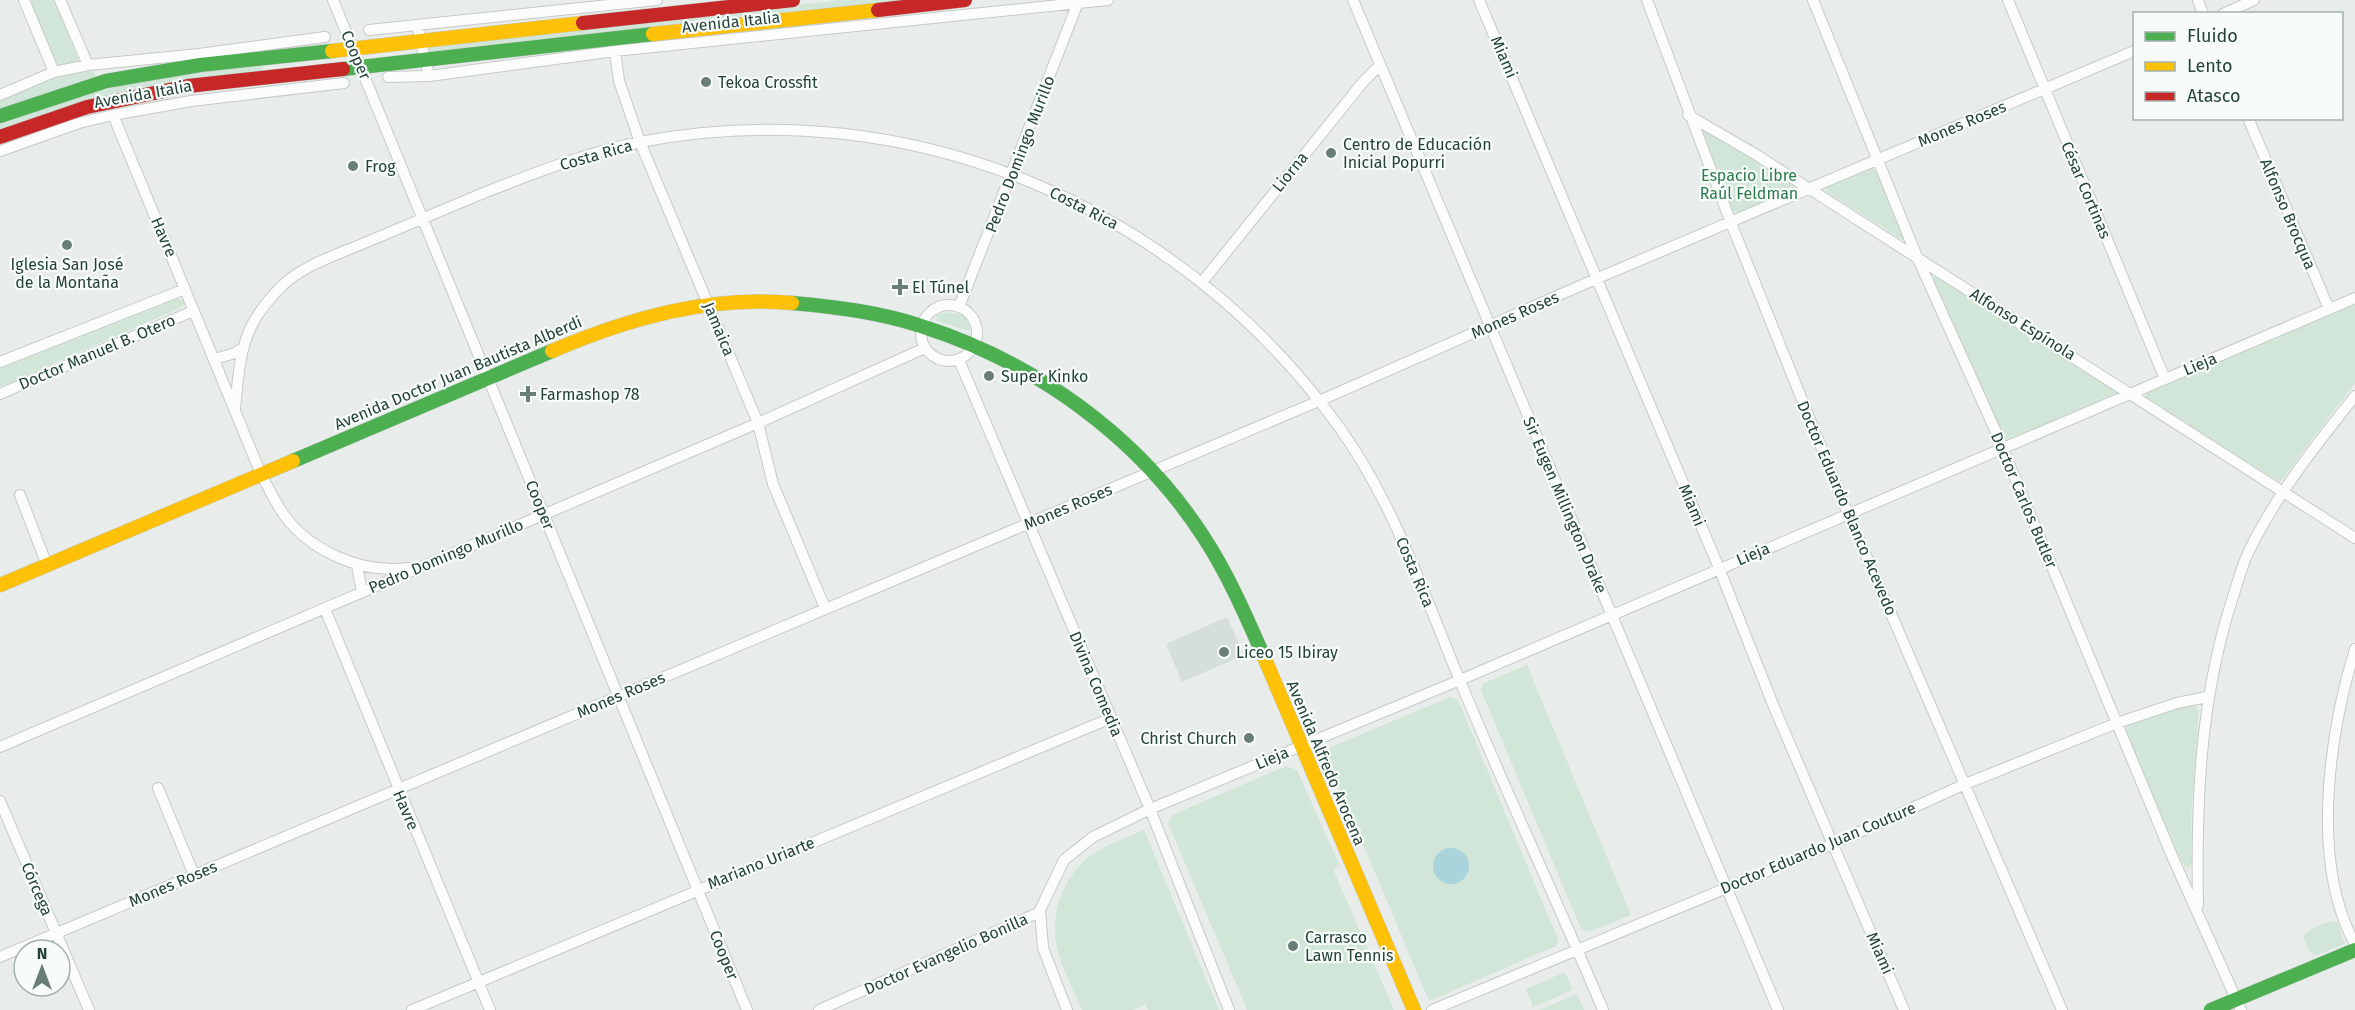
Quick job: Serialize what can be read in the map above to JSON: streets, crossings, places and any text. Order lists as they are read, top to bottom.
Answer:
{
  "streets": {
    "main road": ["Avenida Italia", "Avenida Doctor Juan Bautista Alberdi", "Avenida Alfredo Arocena"],
    "street": [
      "Cooper",
      "Miami",
      "Mones Roses",
      "Pedro Domingo Murillo",
      "Costa Rica",
      "Liorna",
      "César Cortinas",
      "Alfonso Brocqua",
      "Havre",
      "Alfonso Espínola",
      "Jamaica",
      "Doctor Manuel B. Otero",
      "Lieja",
      "Doctor Carlos Butler",
      "Sir Eugen Millington Drake",
      "Doctor Eduardo Blanco Acevedo",
      "Divina Comedia",
      "Doctor Eduardo Juan Couture",
      "Mariano Uriarte",
      "Córcega",
      "Doctor Evangelio Bonilla"
    ]
  },
  "crossings": [
    ["Avenida Italia", "Cooper"],
    ["Avenida Italia", "Pedro Domingo Murillo"],
    ["Avenida Italia", "Havre"],
    ["Avenida Italia", "Jamaica"],
    ["Cooper", "Mones Roses"],
    ["Cooper", "Pedro Domingo Murillo"],
    ["Cooper", "Costa Rica"],
    ["Cooper", "Avenida Doctor Juan Bautista Alberdi"],
    ["Cooper", "Mariano Uriarte"],
    ["Miami", "Mones Roses"],
    ["Miami", "Lieja"],
    ["Miami", "Doctor Eduardo Juan Couture"],
    ["Mones Roses", "Costa Rica"],
    ["Mones Roses", "César Cortinas"],
    ["Mones Roses", "Havre"],
    ["Mones Roses", "Alfonso Espínola"],
    ["Mones Roses", "Jamaica"],
    ["Mones Roses", "Doctor Carlos Butler"],
    ["Mones Roses", "Sir Eugen Millington Drake"],
    ["Mones Roses", "Doctor Eduardo Blanco Acevedo"],
    ["Mones Roses", "Divina Comedia"],
    ["Mones Roses", "Avenida Alfredo Arocena"],
    ["Mones Roses", "Córcega"],
    ["Pedro Domingo Murillo", "Costa Rica"],
    ["Pedro Domingo Murillo", "Havre"],
    ["Pedro Domingo Murillo", "Jamaica"],
    ["Costa Rica", "Liorna"],
    ["Costa Rica", "Havre"],
    ["Costa Rica", "Jamaica"],
    ["Costa Rica", "Lieja"],
    ["Costa Rica", "Doctor Eduardo Juan Couture"],
    ["Liorna", "Sir Eugen Millington Drake"],
    ["César Cortinas", "Lieja"],
    ["Alfonso Brocqua", "Lieja"],
    ["Havre", "Doctor Manuel B. Otero"],
    ["Havre", "Avenida Doctor Juan Bautista Alberdi"],
    ["Havre", "Mariano Uriarte"],
    ["Alfonso Espínola", "Lieja"],
    ["Alfonso Espínola", "Doctor Carlos Butler"],
    ["Alfonso Espínola", "Doctor Eduardo Blanco Acevedo"],
    ["Jamaica", "Avenida Doctor Juan Bautista Alberdi"],
    ["Lieja", "Doctor Carlos Butler"],
    ["Lieja", "Sir Eugen Millington Drake"],
    ["Lieja", "Doctor Eduardo Blanco Acevedo"],
    ["Lieja", "Divina Comedia"],
    ["Lieja", "Avenida Alfredo Arocena"],
    ["Lieja", "Doctor Evangelio Bonilla"],
    ["Avenida Doctor Juan Bautista Alberdi", "Avenida Alfredo Arocena"],
    ["Doctor Carlos Butler", "Doctor Eduardo Juan Couture"],
    ["Sir Eugen Millington Drake", "Doctor Eduardo Juan Couture"],
    ["Doctor Eduardo Blanco Acevedo", "Doctor Eduardo Juan Couture"],
    ["Divina Comedia", "Mariano Uriarte"]
  ],
  "parks": ["Espacio Libre Raúl Feldman"],
  "places": {
    "other": [
      "Tekoa Crossfit",
      "Centro de Educación Inicial Popurri",
      "Frog",
      "Iglesia San José de la Montaña",
      "Super Kinko",
      "Liceo 15 Ibiray",
      "Christ Church",
      "Carrasco Lawn Tennis"
    ],
    "health": ["El Túnel", "Farmashop 78"]
  },
  "legend": ["Fluido", "Lento", "Atasco"],
  "north": "top"
}
